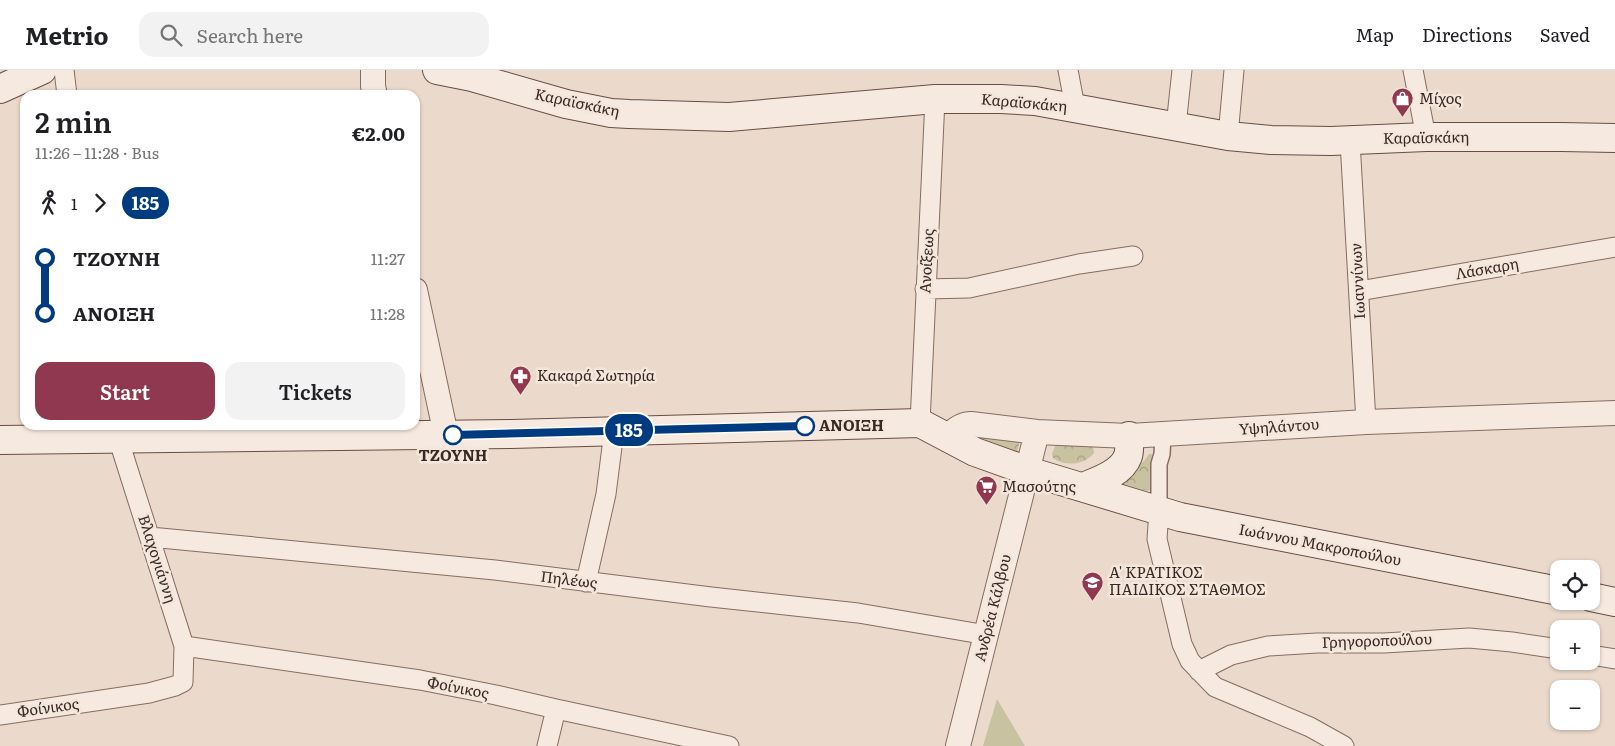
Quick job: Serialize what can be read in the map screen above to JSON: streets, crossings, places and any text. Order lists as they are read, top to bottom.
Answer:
{
  "streets": {
    "main road": ["Καραϊσκάκη", "Ιωάννου Μακροπούλου"],
    "street": [
      "Ανοίξεως",
      "Λάσκαρη",
      "Ιωαννίνων",
      "Υψηλάντου",
      "Βλαχογιάννη",
      "Πηλέως",
      "Ανδρέα Κάλβου",
      "Γρηγοροπούλου",
      "Φοίνικος"
    ]
  },
  "crossings": [
    ["Καραϊσκάκη", "Ανοίξεως"],
    ["Καραϊσκάκη", "Ιωαννίνων"],
    ["Λάσκαρη", "Ιωαννίνων"],
    ["Ιωαννίνων", "Υψηλάντου"],
    ["Υψηλάντου", "Ανδρέα Κάλβου"],
    ["Ιωάννου Μακροπούλου", "Ανδρέα Κάλβου"],
    ["Βλαχογιάννη", "Πηλέως"],
    ["Βλαχογιάννη", "Φοίνικος"],
    ["Πηλέως", "Ανδρέα Κάλβου"]
  ],
  "places": {
    "shop": ["Μίχος"],
    "pharmacy": ["Κακαρά Σωτηρία"],
    "other": ["ΑΝΟΙΞΗ", "ΤΖΟΥΝΗ"],
    "supermarket": ["Μασούτης"],
    "school or university": ["Α' ΚΡΑΤΙΚΟΣ ΠΑΙΔΙΚΟΣ ΣΤΑΘΜΟΣ"]
  },
  "lines": ["bus line 185"],
  "page": {
    "header": "Metrio",
    "search": "Search here",
    "nav": ["Map", "Directions", "Saved"],
    "on_map": "185",
    "heading": ["2 min", "11:26 – 11:28 · Bus", "€2.00"],
    "legs": ["1", "185"],
    "list": [
      {
        "name": "ΤΖΟΥΝΗ",
        "value": "11:27"
      },
      {
        "name": "ΑΝΟΙΞΗ",
        "value": "11:28"
      }
    ],
    "buttons": ["Start", "Tickets"],
    "map_buttons": ["+", "−"]
  }
}
